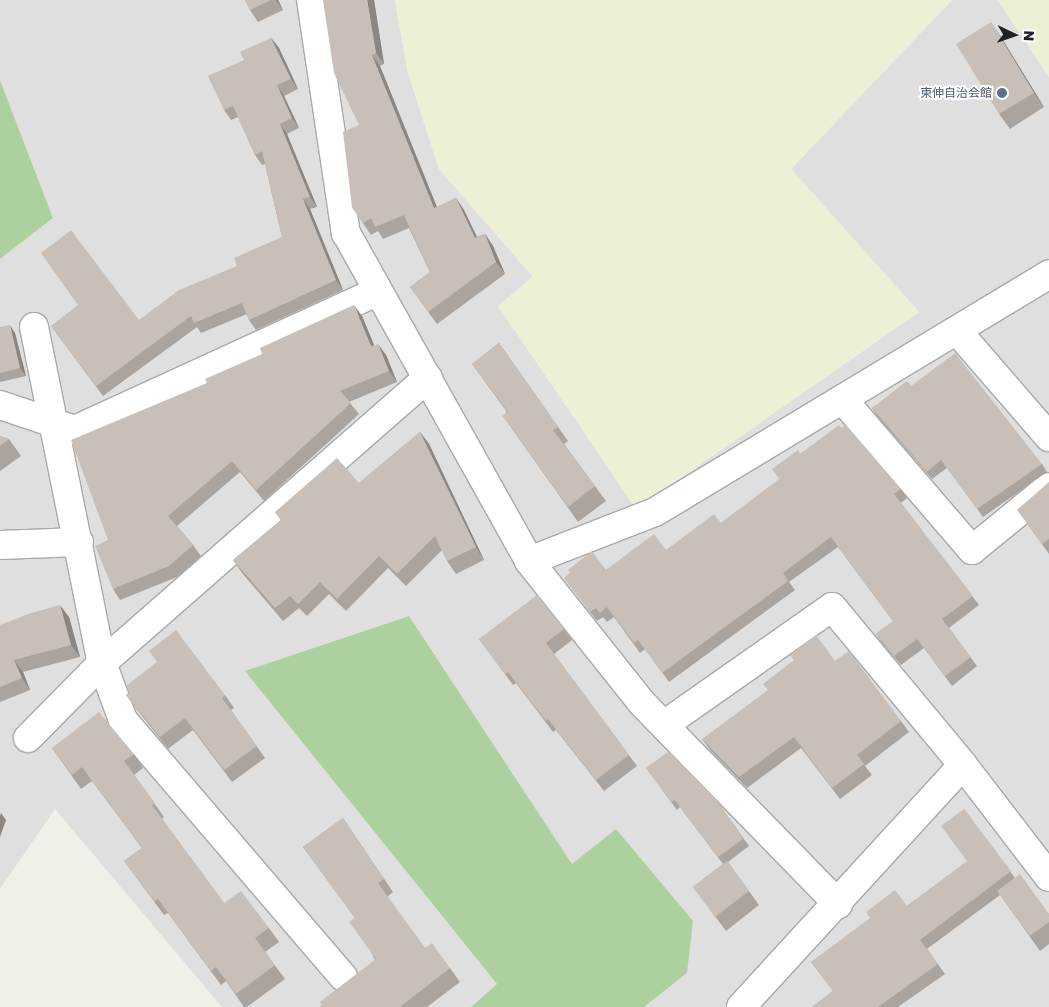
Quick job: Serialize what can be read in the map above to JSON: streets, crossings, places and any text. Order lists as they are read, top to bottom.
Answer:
{
  "places": ["東伸自治会館"],
  "north": "right"
}
